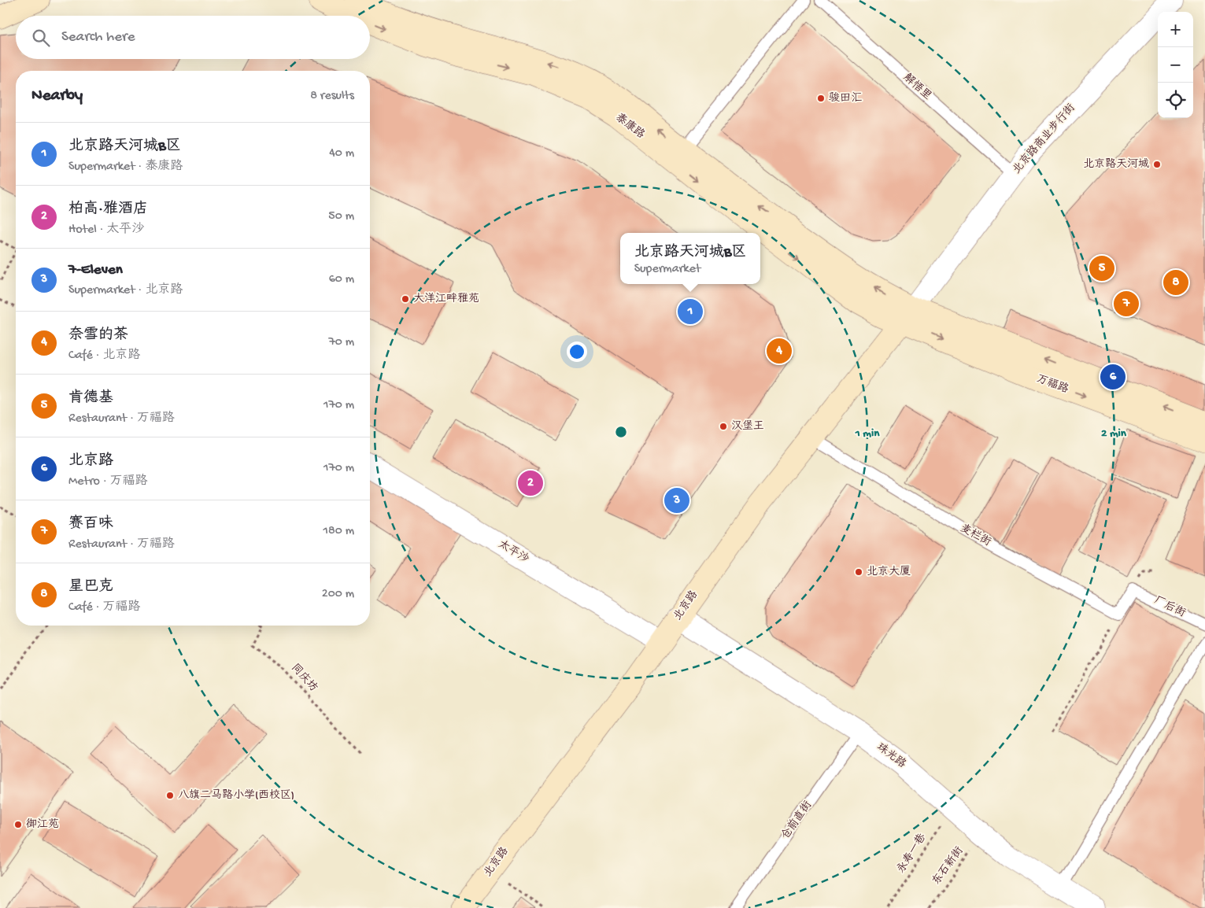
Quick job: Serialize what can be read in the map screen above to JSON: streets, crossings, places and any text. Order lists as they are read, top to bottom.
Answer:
{
  "streets": {
    "street": [
      "泰康路",
      "北京路商业步行街",
      "万福路",
      "太平沙",
      "北京路",
      "珠光路"
    ],
    "lane": [
      "解悟里",
      "麦栏街",
      "厂后街",
      "仓前直街"
    ],
    "path": ["同庆坊", "永寿一巷", "东石新街"]
  },
  "crossings": [
    ["解悟里", "北京路商业步行街"],
    ["泰康路", "北京路商业步行街"],
    ["泰康路", "万福路"],
    ["泰康路", "北京路"],
    ["北京路商业步行街", "万福路"],
    ["北京路商业步行街", "北京路"],
    ["万福路", "北京路"],
    ["麦栏街", "北京路"],
    ["麦栏街", "厂后街"],
    ["太平沙", "北京路"],
    ["北京路", "珠光路"],
    ["珠光路", "仓前直街"],
    ["珠光路", "永寿一巷"],
    ["珠光路", "东石新街"]
  ],
  "places": [
    "骏田汇",
    "北京路天河城",
    "大洋江畔雅苑",
    "汉堡王",
    "北京大厦",
    "八旗二马路小学(西校区)",
    "御江苑"
  ],
  "page": {
    "map_buttons": ["+", "−"],
    "search": "Search here",
    "heading": ["Nearby", "8 results"],
    "list": [
      {
        "mark": "1",
        "name": "北京路天河城B区",
        "note": "Supermarket · 泰康路",
        "value": "40 m"
      },
      {
        "mark": "2",
        "name": "柏高·雅酒店",
        "note": "Hotel · 太平沙",
        "value": "50 m"
      },
      {
        "mark": "3",
        "name": "7-Eleven",
        "note": "Supermarket · 北京路",
        "value": "60 m"
      },
      {
        "mark": "4",
        "name": "奈雪的茶",
        "note": "Café · 北京路",
        "value": "70 m"
      },
      {
        "mark": "5",
        "name": "肯德基",
        "note": "Restaurant · 万福路",
        "value": "170 m"
      },
      {
        "mark": "6",
        "name": "北京路",
        "note": "Metro · 万福路",
        "value": "170 m"
      },
      {
        "mark": "7",
        "name": "赛百味",
        "note": "Restaurant · 万福路",
        "value": "180 m"
      },
      {
        "mark": "8",
        "name": "星巴克",
        "note": "Café · 万福路",
        "value": "200 m"
      }
    ],
    "popup": ["北京路天河城B区", "Supermarket"],
    "pins": [
      "5",
      "8",
      "7",
      "1",
      "4",
      "6",
      "2",
      "3"
    ]
  },
  "rings": ["1 min", "2 min"]
}
